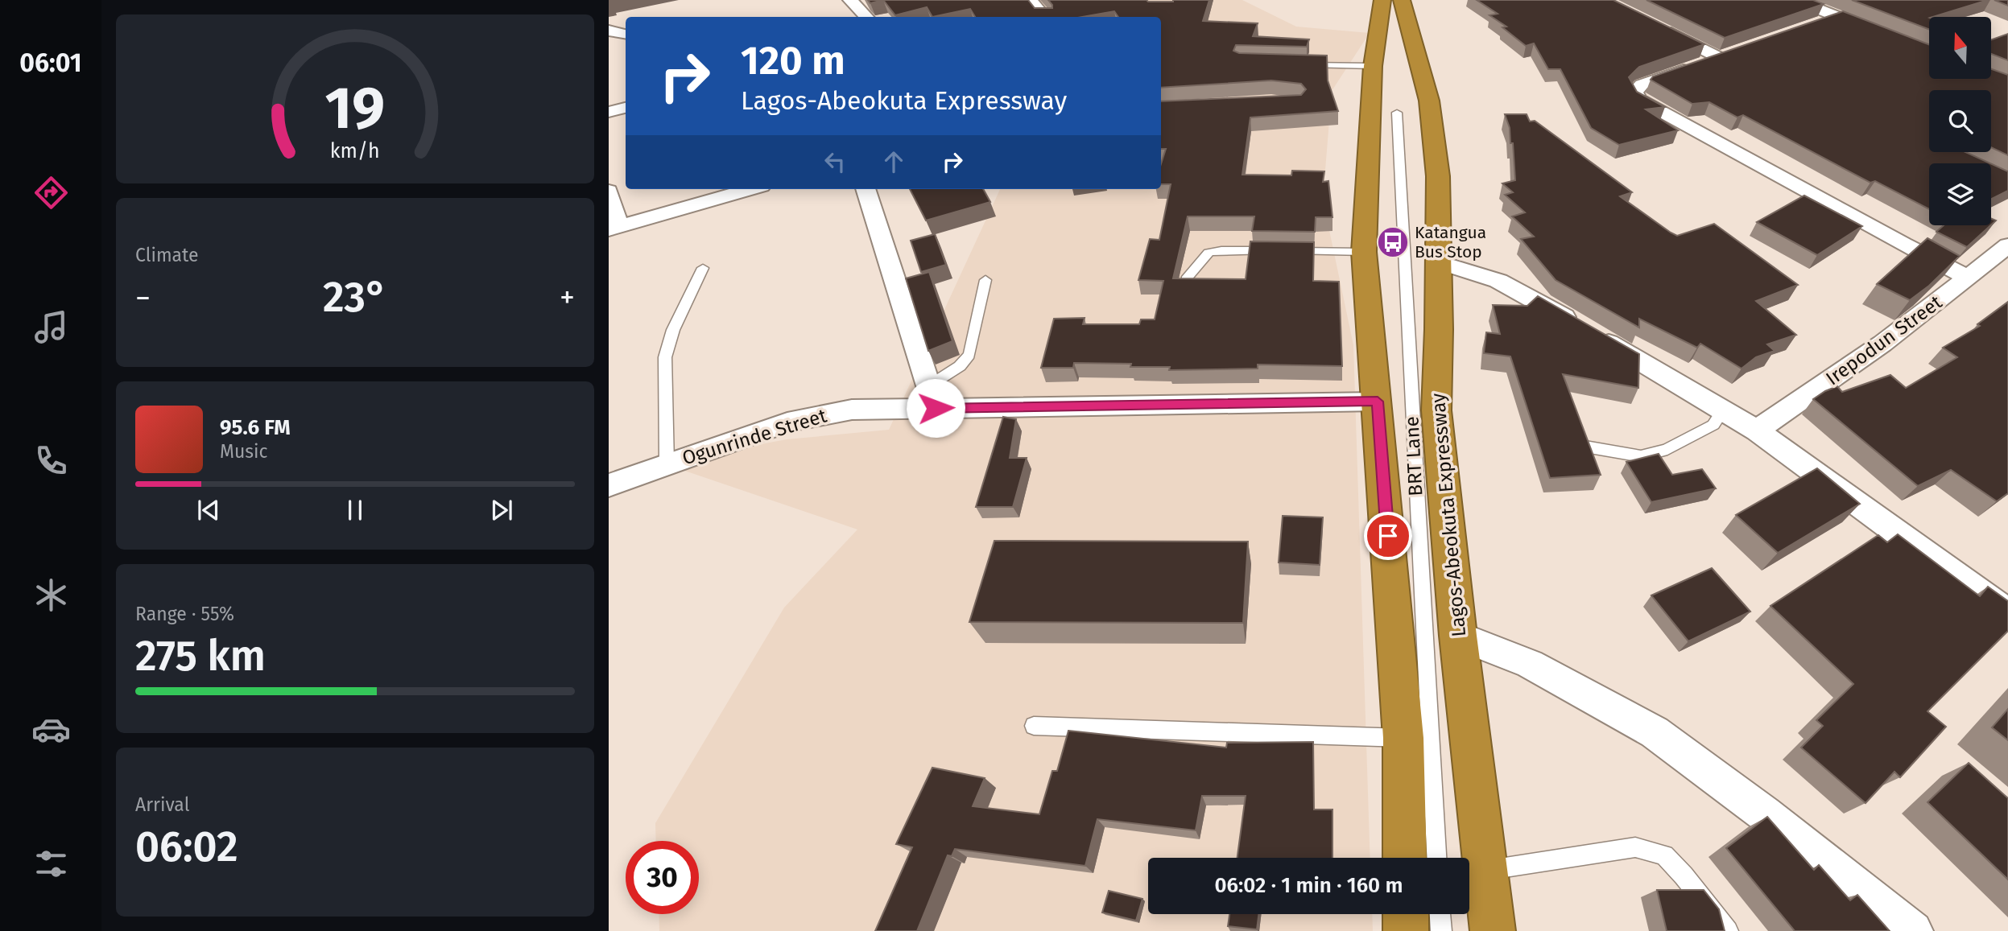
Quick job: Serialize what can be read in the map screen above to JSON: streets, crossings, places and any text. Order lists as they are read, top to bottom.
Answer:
{
  "streets": {
    "highway": ["Lagos-Abeokuta Expressway"],
    "street": ["Irepodun Street", "Ogunrinde Street"],
    "lane": ["BRT Lane"]
  },
  "places": {
    "bus stop": ["Katangua Bus Stop"]
  },
  "north": "top",
  "page": {
    "tabs": "06:01",
    "turn": ["120 m", "Lagos-Abeokuta Expressway"],
    "tile": [
      "Climate",
      ["Range · 55%", "275 km"],
      ["Arrival", "06:02"]
    ],
    "heat": ["−", "23°", "+"],
    "song": ["95.6 FM", "Music"],
    "limit": "30",
    "trip": "06:02 · 1 min · 160 m",
    "gauge": ["19", "km/h"]
  }
}
